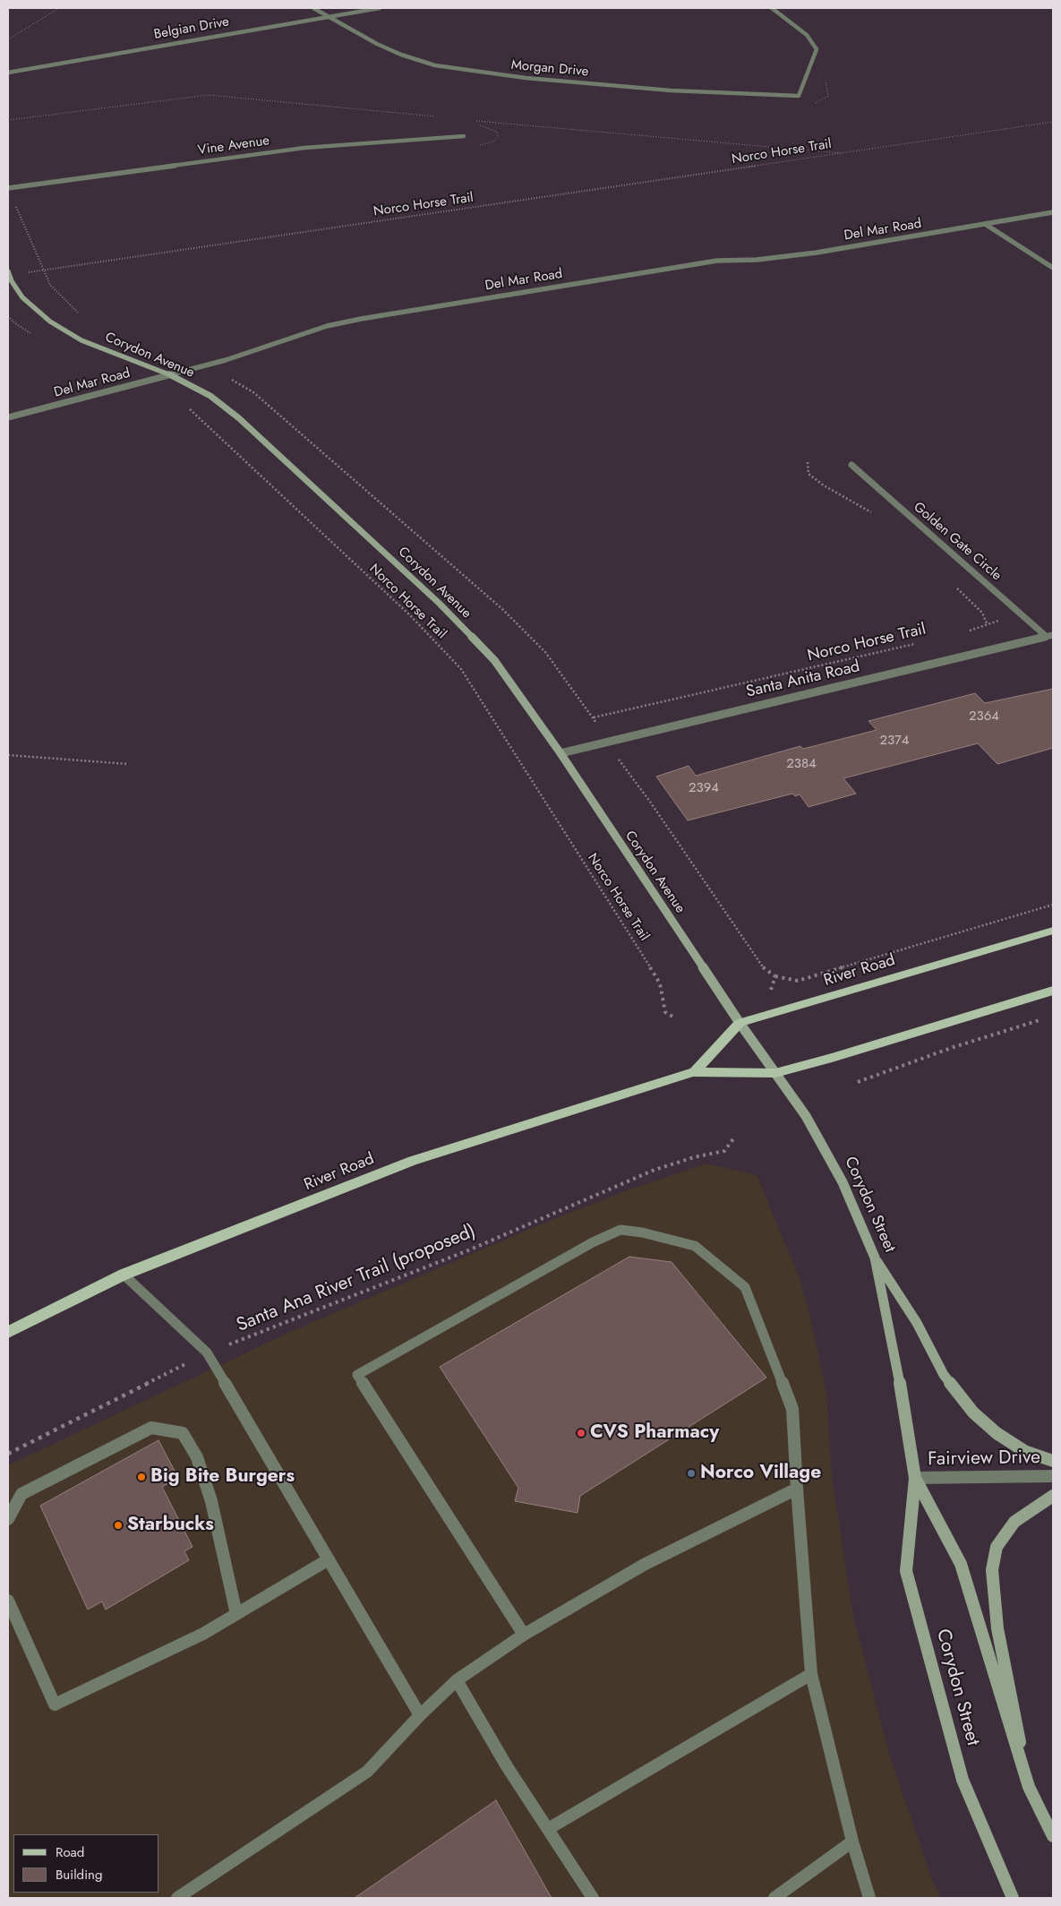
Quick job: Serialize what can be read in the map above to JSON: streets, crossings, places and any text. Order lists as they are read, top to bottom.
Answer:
{
  "streets": {
    "main road": ["Corydon Avenue", "River Road", "Corydon Street"],
    "street": [
      "Belgian Drive",
      "Morgan Drive",
      "Vine Avenue",
      "Del Mar Road",
      "Golden Gate Circle",
      "Santa Anita Road",
      "Fairview Drive"
    ],
    "path": ["Norco Horse Trail", "Santa Ana River Trail (proposed)"]
  },
  "crossings": [
    ["Belgian Drive", "Morgan Drive"],
    ["Norco Horse Trail", "Corydon Avenue"],
    ["Del Mar Road", "Corydon Avenue"],
    ["Corydon Avenue", "Santa Anita Road"],
    ["Corydon Avenue", "River Road"],
    ["Corydon Avenue", "Corydon Street"],
    ["Golden Gate Circle", "Santa Anita Road"],
    ["River Road", "Corydon Street"],
    ["Corydon Street", "Fairview Drive"]
  ],
  "places": [
    "CVS Pharmacy",
    "Norco Village",
    "Big Bite Burgers",
    "Starbucks"
  ],
  "house_numbers": [
    "2364",
    "2374",
    "2384",
    "2394"
  ],
  "legend": ["Road", "Building"]
}
